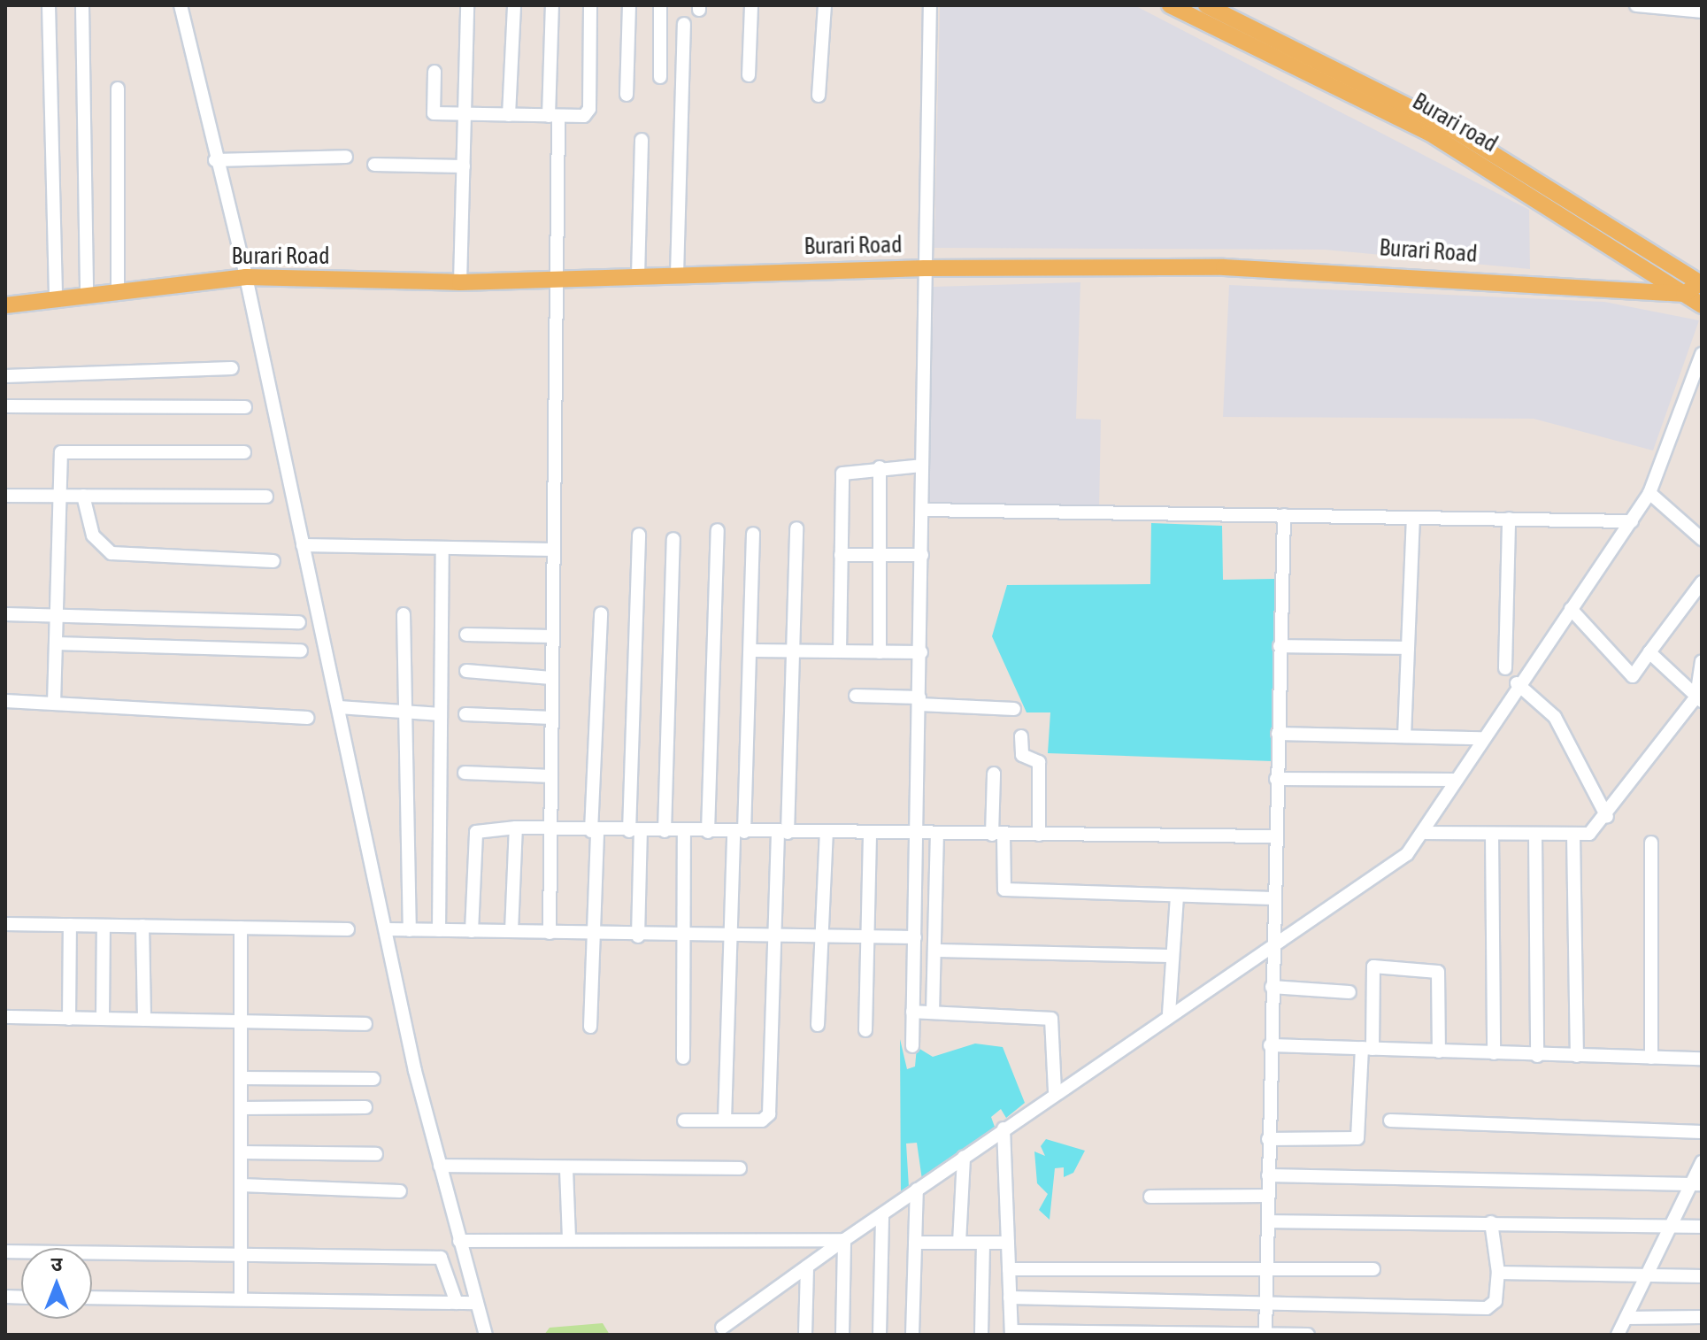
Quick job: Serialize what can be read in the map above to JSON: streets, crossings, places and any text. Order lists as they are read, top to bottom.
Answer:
{
  "streets": {
    "main road": ["Burari road", "Burari Road"]
  },
  "crossings": [
    ["Burari road", "Burari Road"]
  ],
  "north": "top"
}
